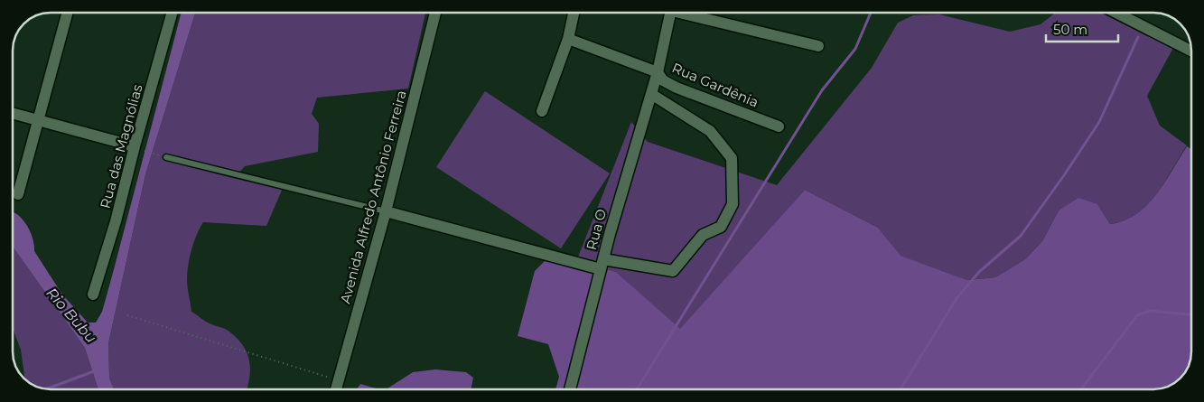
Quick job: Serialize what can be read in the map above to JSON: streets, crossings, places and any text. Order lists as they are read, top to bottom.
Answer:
{
  "streets": {
    "street": [
      "Rua Gardênia",
      "Rua das Magnólias",
      "Avenida Alfredo Antônio Ferreira",
      "Rua O"
    ]
  },
  "crossings": [
    ["Rua Gardênia", "Rua O"]
  ],
  "water": ["Rio Bubu"],
  "scale_bar": "50 m"
}
